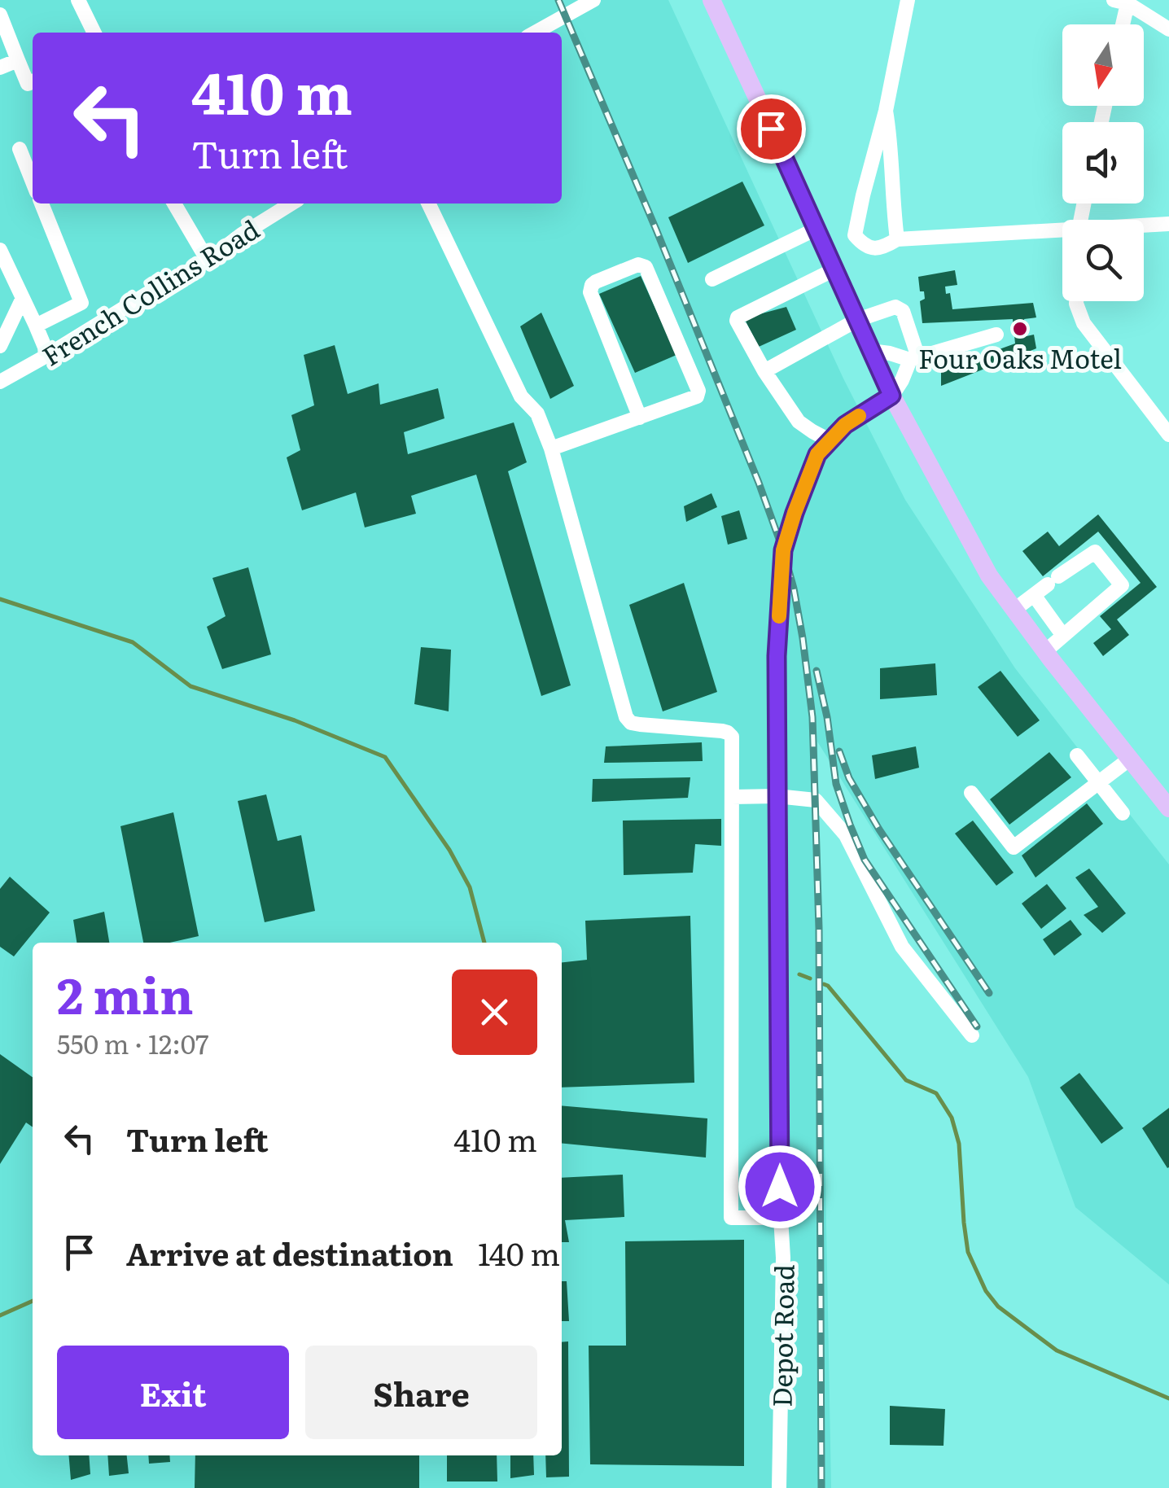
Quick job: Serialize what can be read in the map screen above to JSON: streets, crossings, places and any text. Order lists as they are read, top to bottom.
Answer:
{
  "streets": {
    "street": ["French Collins Road", "Depot Road"]
  },
  "places": ["Four Oaks Motel"],
  "north": "bottom",
  "page": {
    "turn": ["410 m", "Turn left"],
    "heading": ["2 min", "550 m · 12:07"],
    "list": [
      {
        "name": "Turn left",
        "value": "410 m"
      },
      {
        "name": "Arrive at destination",
        "value": "140 m"
      }
    ],
    "buttons": ["Exit", "Share"]
  }
}
